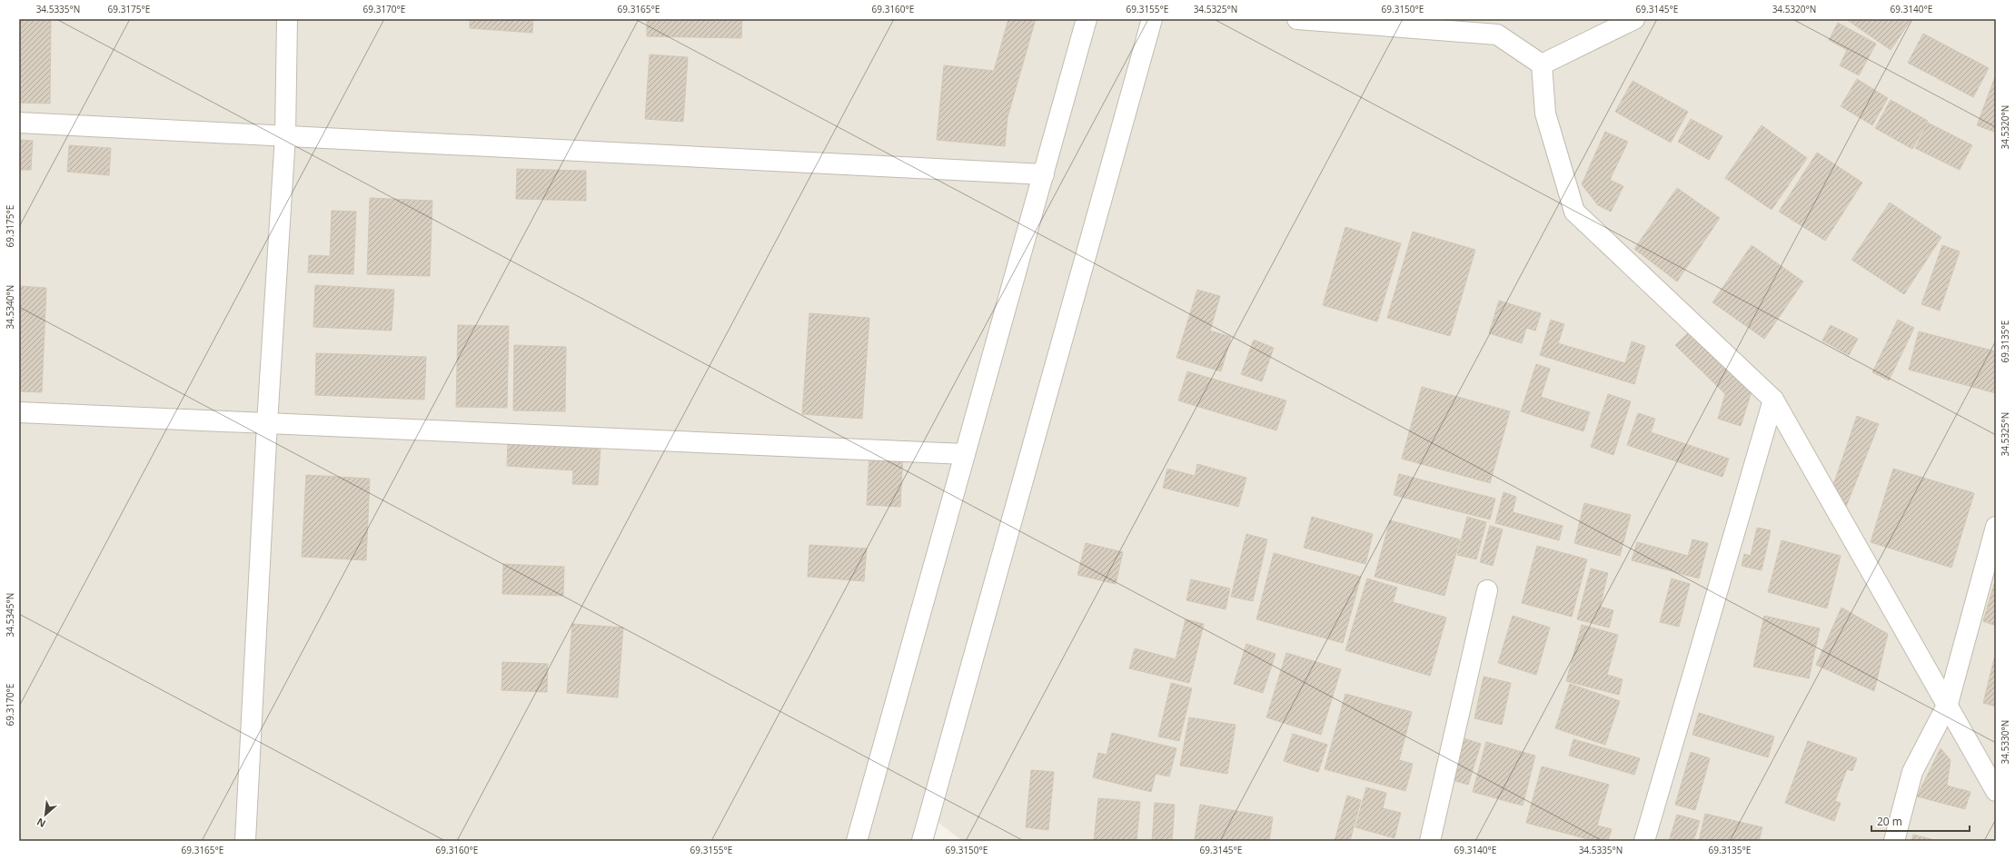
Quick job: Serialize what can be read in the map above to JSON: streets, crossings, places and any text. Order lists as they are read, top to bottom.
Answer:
{
  "scale_bar": "20 m",
  "north": "bottom left",
  "coordinates": [
    "34.5335°N",
    "69.3175°E",
    "69.3170°E",
    "69.3165°E",
    "69.3160°E",
    "69.3155°E",
    "34.5325°N",
    "69.3150°E",
    "69.3145°E",
    "34.5320°N",
    "69.3140°E",
    "34.5340°N",
    "69.3135°E",
    "34.5345°N",
    "34.5330°N"
  ]
}
